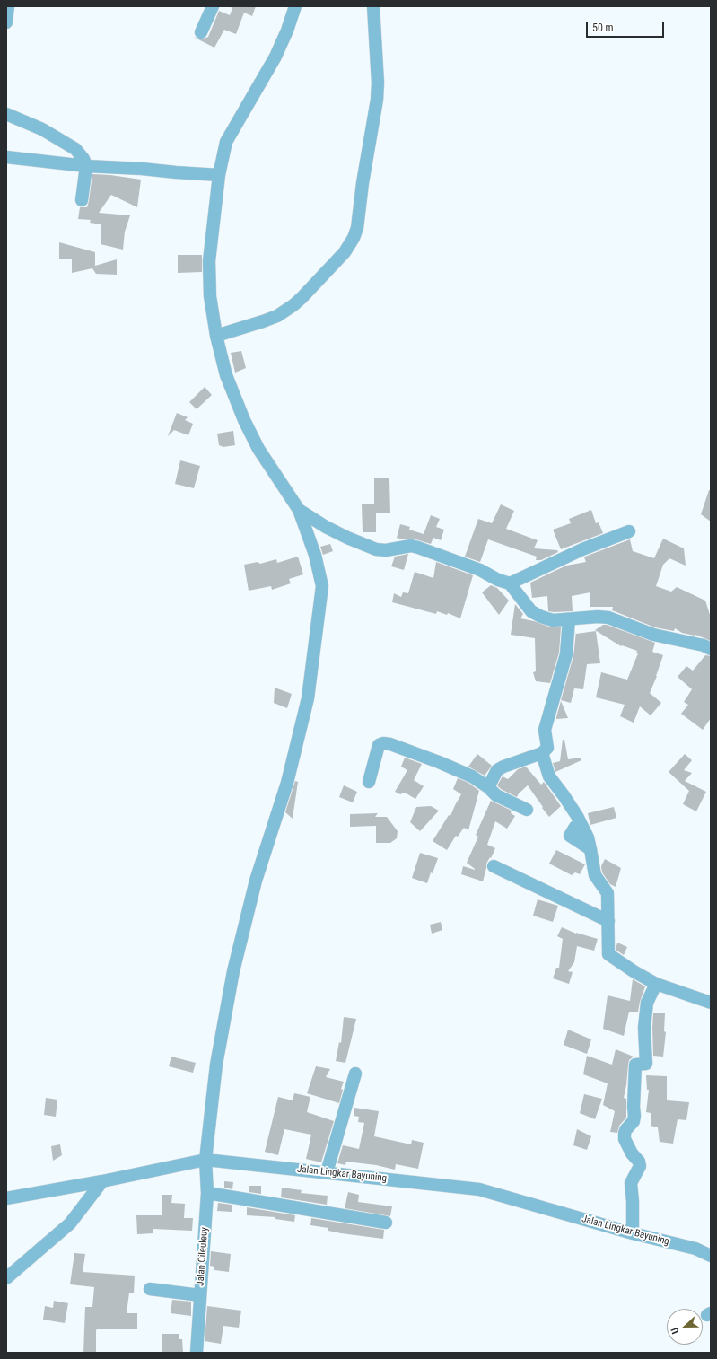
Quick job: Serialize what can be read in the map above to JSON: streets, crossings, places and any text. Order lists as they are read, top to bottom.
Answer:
{
  "streets": {
    "street": ["Jalan Lingkar Bayuning", "Jalan Cileuleuy"]
  },
  "crossings": [
    ["Jalan Lingkar Bayuning", "Jalan Cileuleuy"]
  ],
  "scale_bar": "50 m",
  "north": "left"
}
